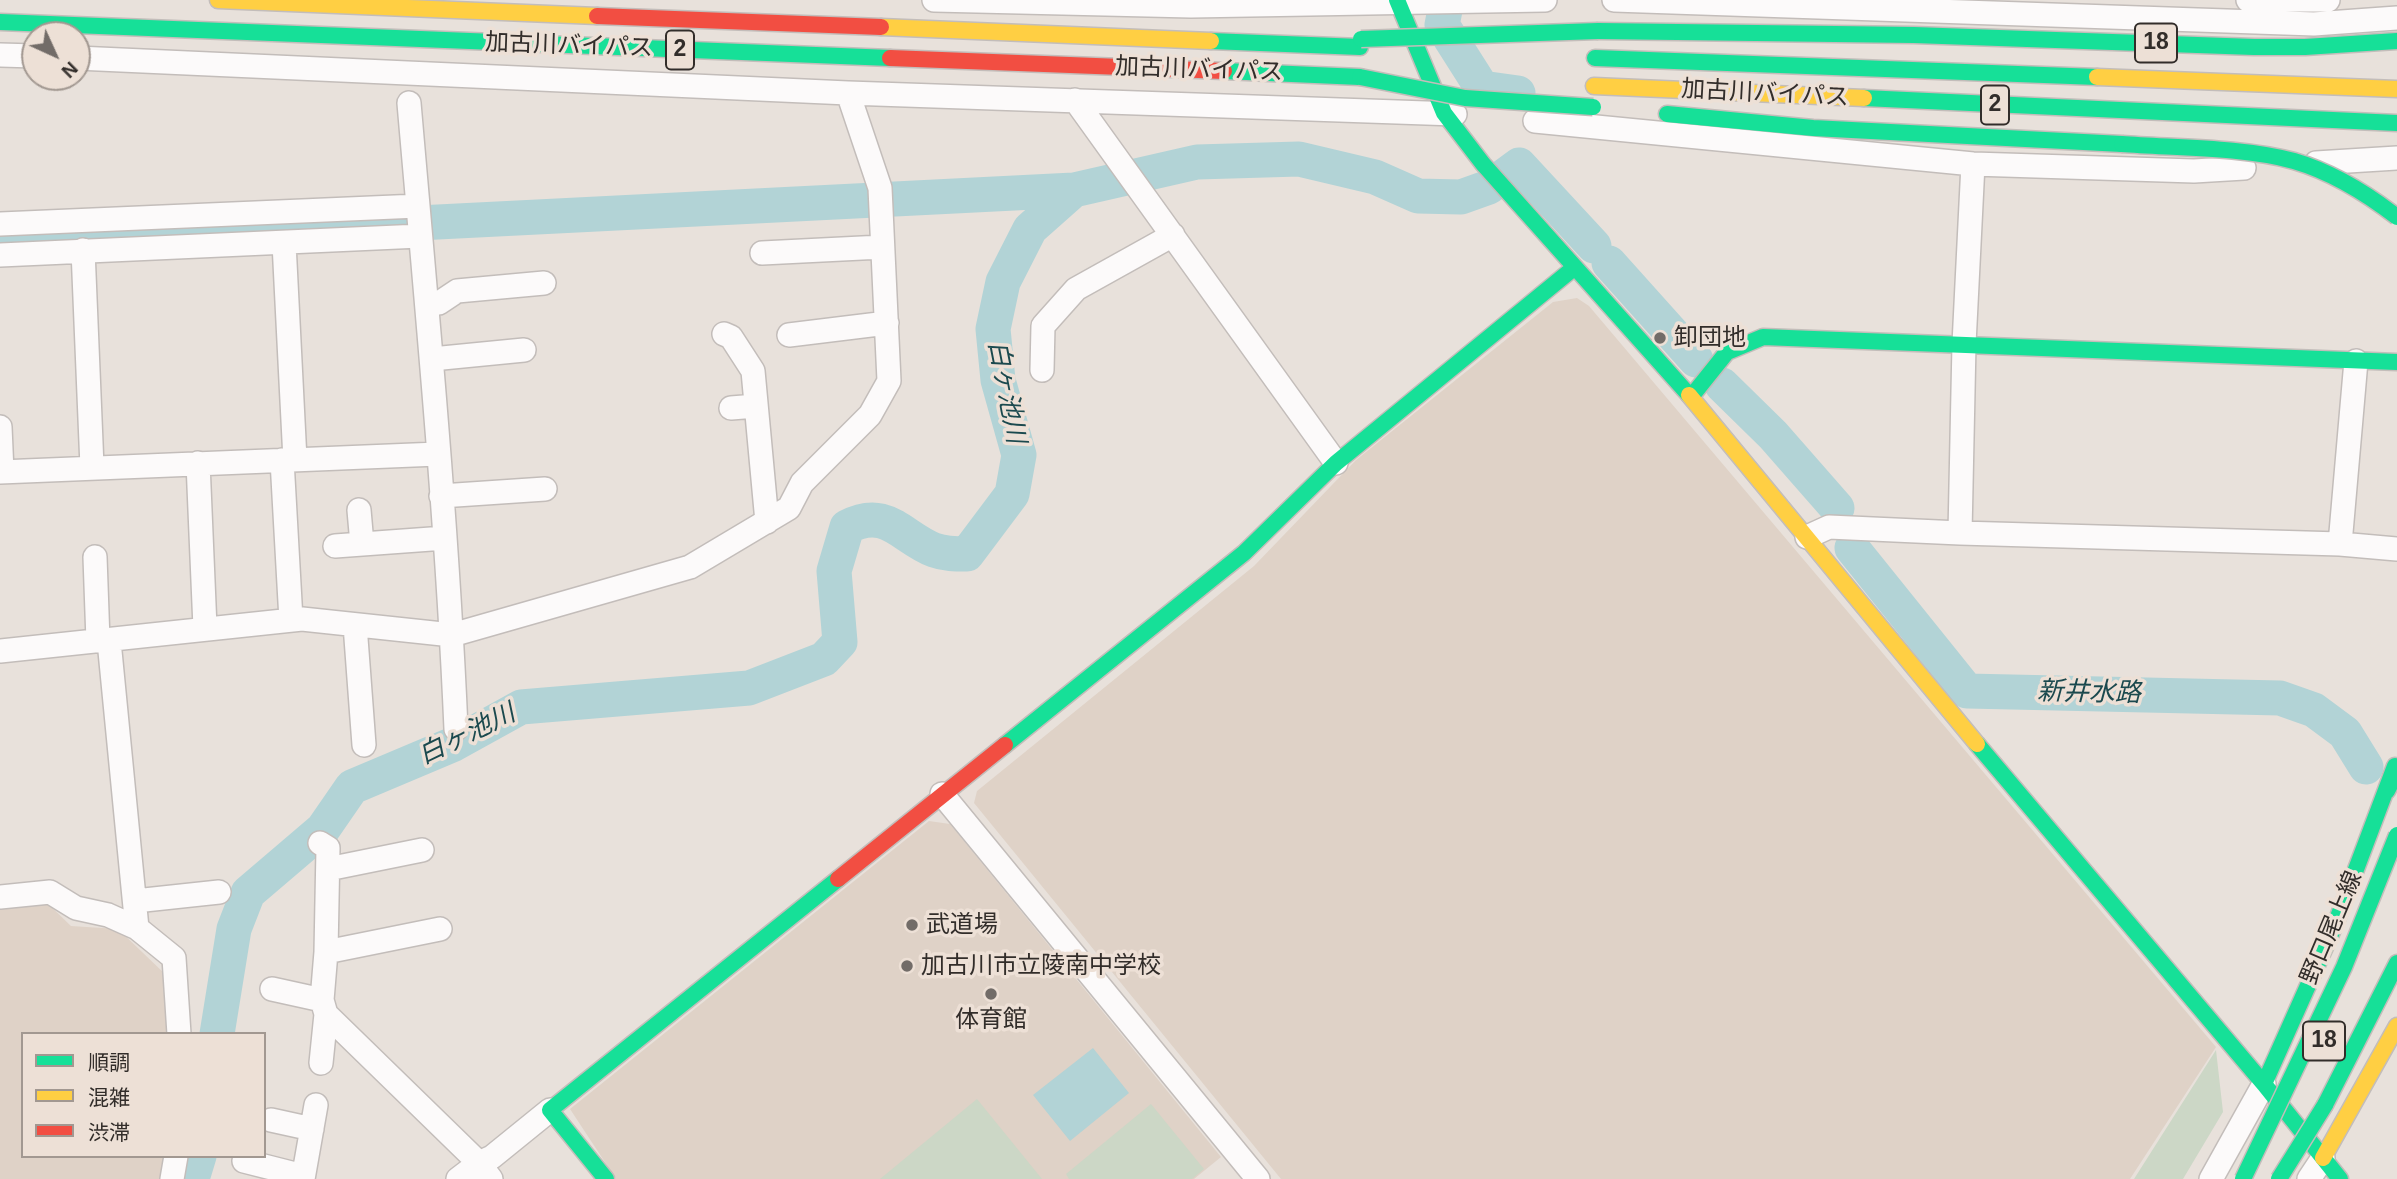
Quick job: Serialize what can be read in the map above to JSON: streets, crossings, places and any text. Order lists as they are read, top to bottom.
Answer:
{
  "streets": {
    "main road": [
      "18",
      "加古川バイパス",
      "2",
      "野口尾上線"
    ]
  },
  "crossings": [
    ["18", "2"],
    ["加古川バイパス", "2"]
  ],
  "water": ["白ヶ池川", "新井水路"],
  "places": [
    "卸団地",
    "武道場",
    "加古川市立陵南中学校",
    "体育館"
  ],
  "legend": ["順調", "混雑", "渋滞"],
  "north": "bottom right"
}
